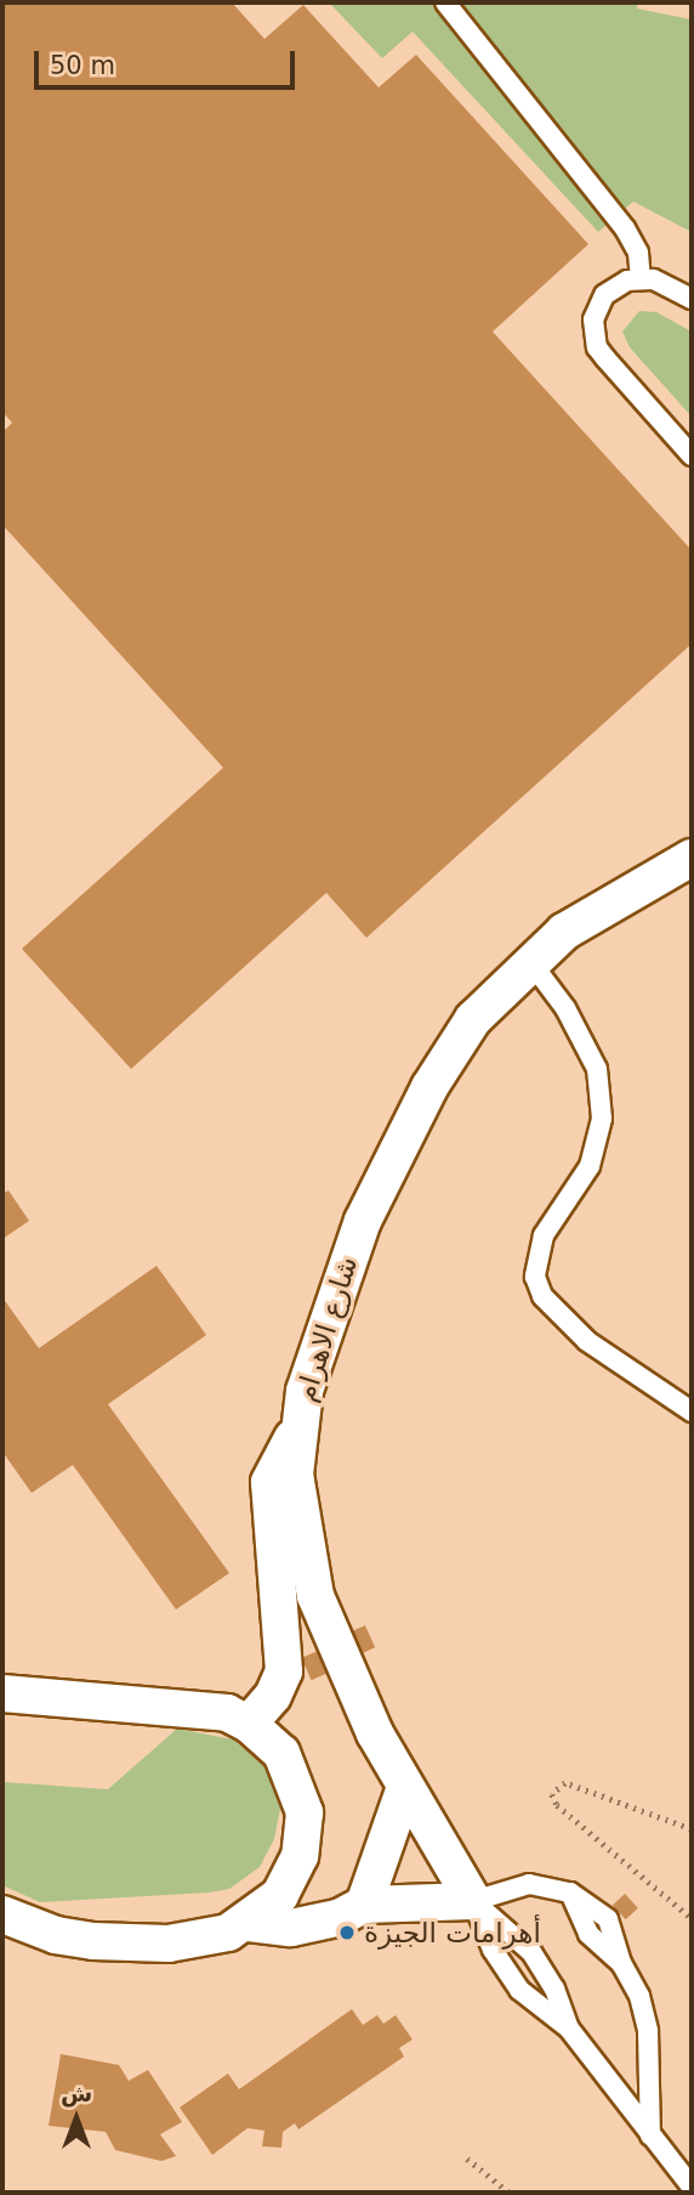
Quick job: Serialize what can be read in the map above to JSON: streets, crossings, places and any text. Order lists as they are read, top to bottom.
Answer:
{
  "streets": {
    "street": ["شارع الاهرام"]
  },
  "places": ["أهرامات الجيزة"],
  "scale_bar": "50 m",
  "north": "top"
}
